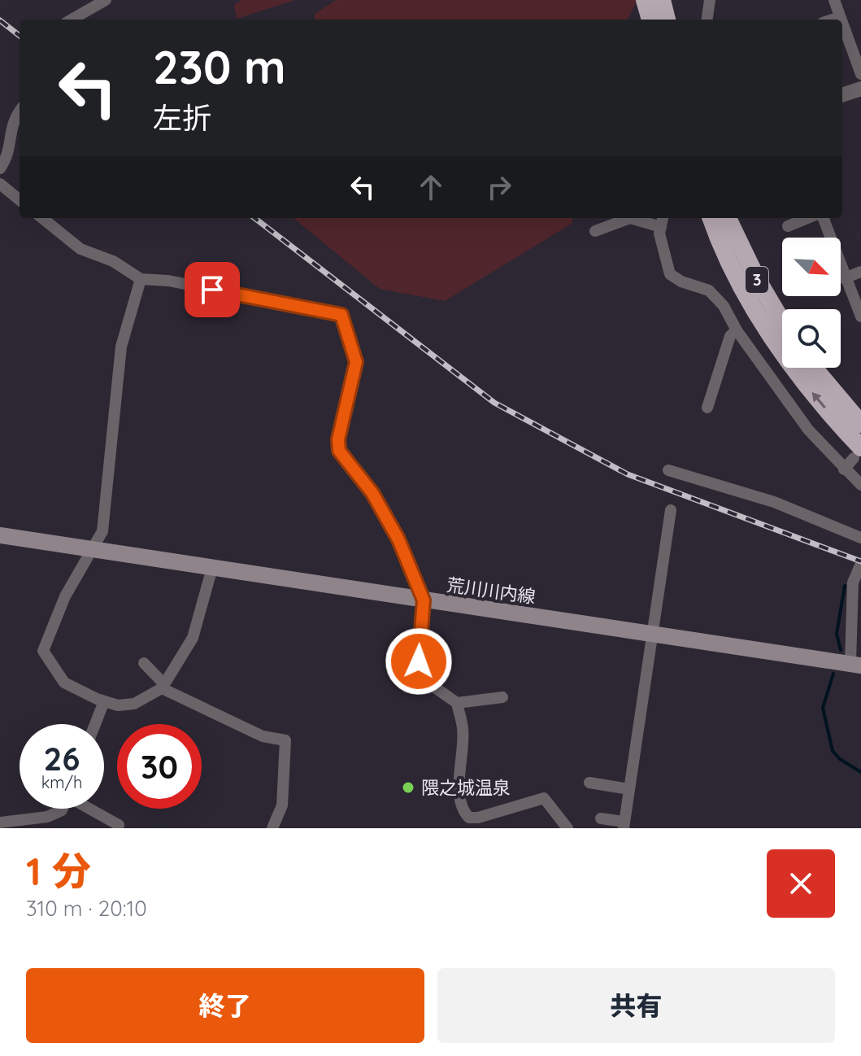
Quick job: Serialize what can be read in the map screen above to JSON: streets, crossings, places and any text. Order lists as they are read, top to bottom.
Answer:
{
  "streets": {
    "highway": ["3"],
    "main road": ["荒川川内線"]
  },
  "places": ["隈之城温泉"],
  "north": "bottom right",
  "page": {
    "turn": ["230 m", "左折"],
    "speed": "26 km/h",
    "limit": "30",
    "heading": ["1 分", "310 m · 20:10"],
    "buttons": ["終了", "共有"]
  }
}
